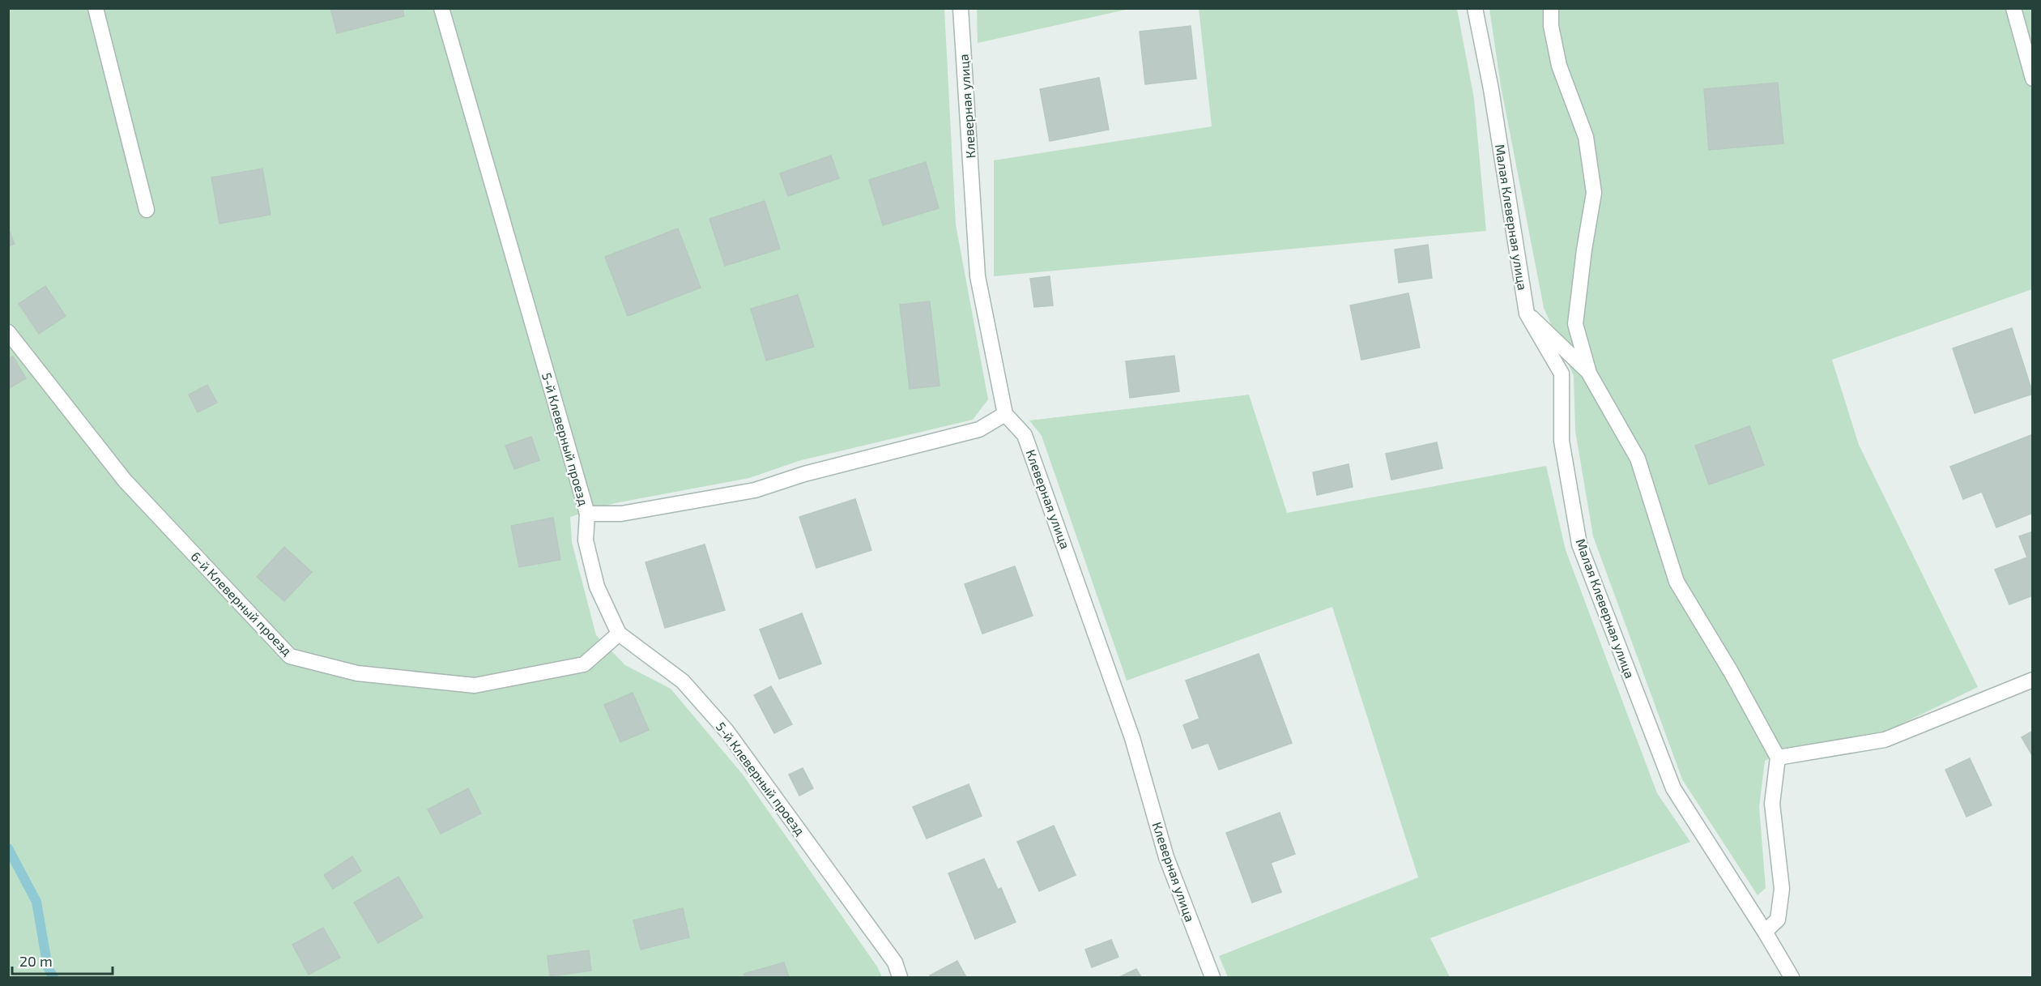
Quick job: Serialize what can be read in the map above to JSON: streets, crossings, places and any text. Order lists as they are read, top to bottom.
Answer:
{
  "streets": {
    "street": [
      "Клеверная улица",
      "Малая Клеверная улица",
      "5-й Клеверный проезд",
      "6-й Клеверный проезд"
    ]
  },
  "crossings": [
    ["5-й Клеверный проезд", "6-й Клеверный проезд"]
  ],
  "scale_bar": "20 m"
}
